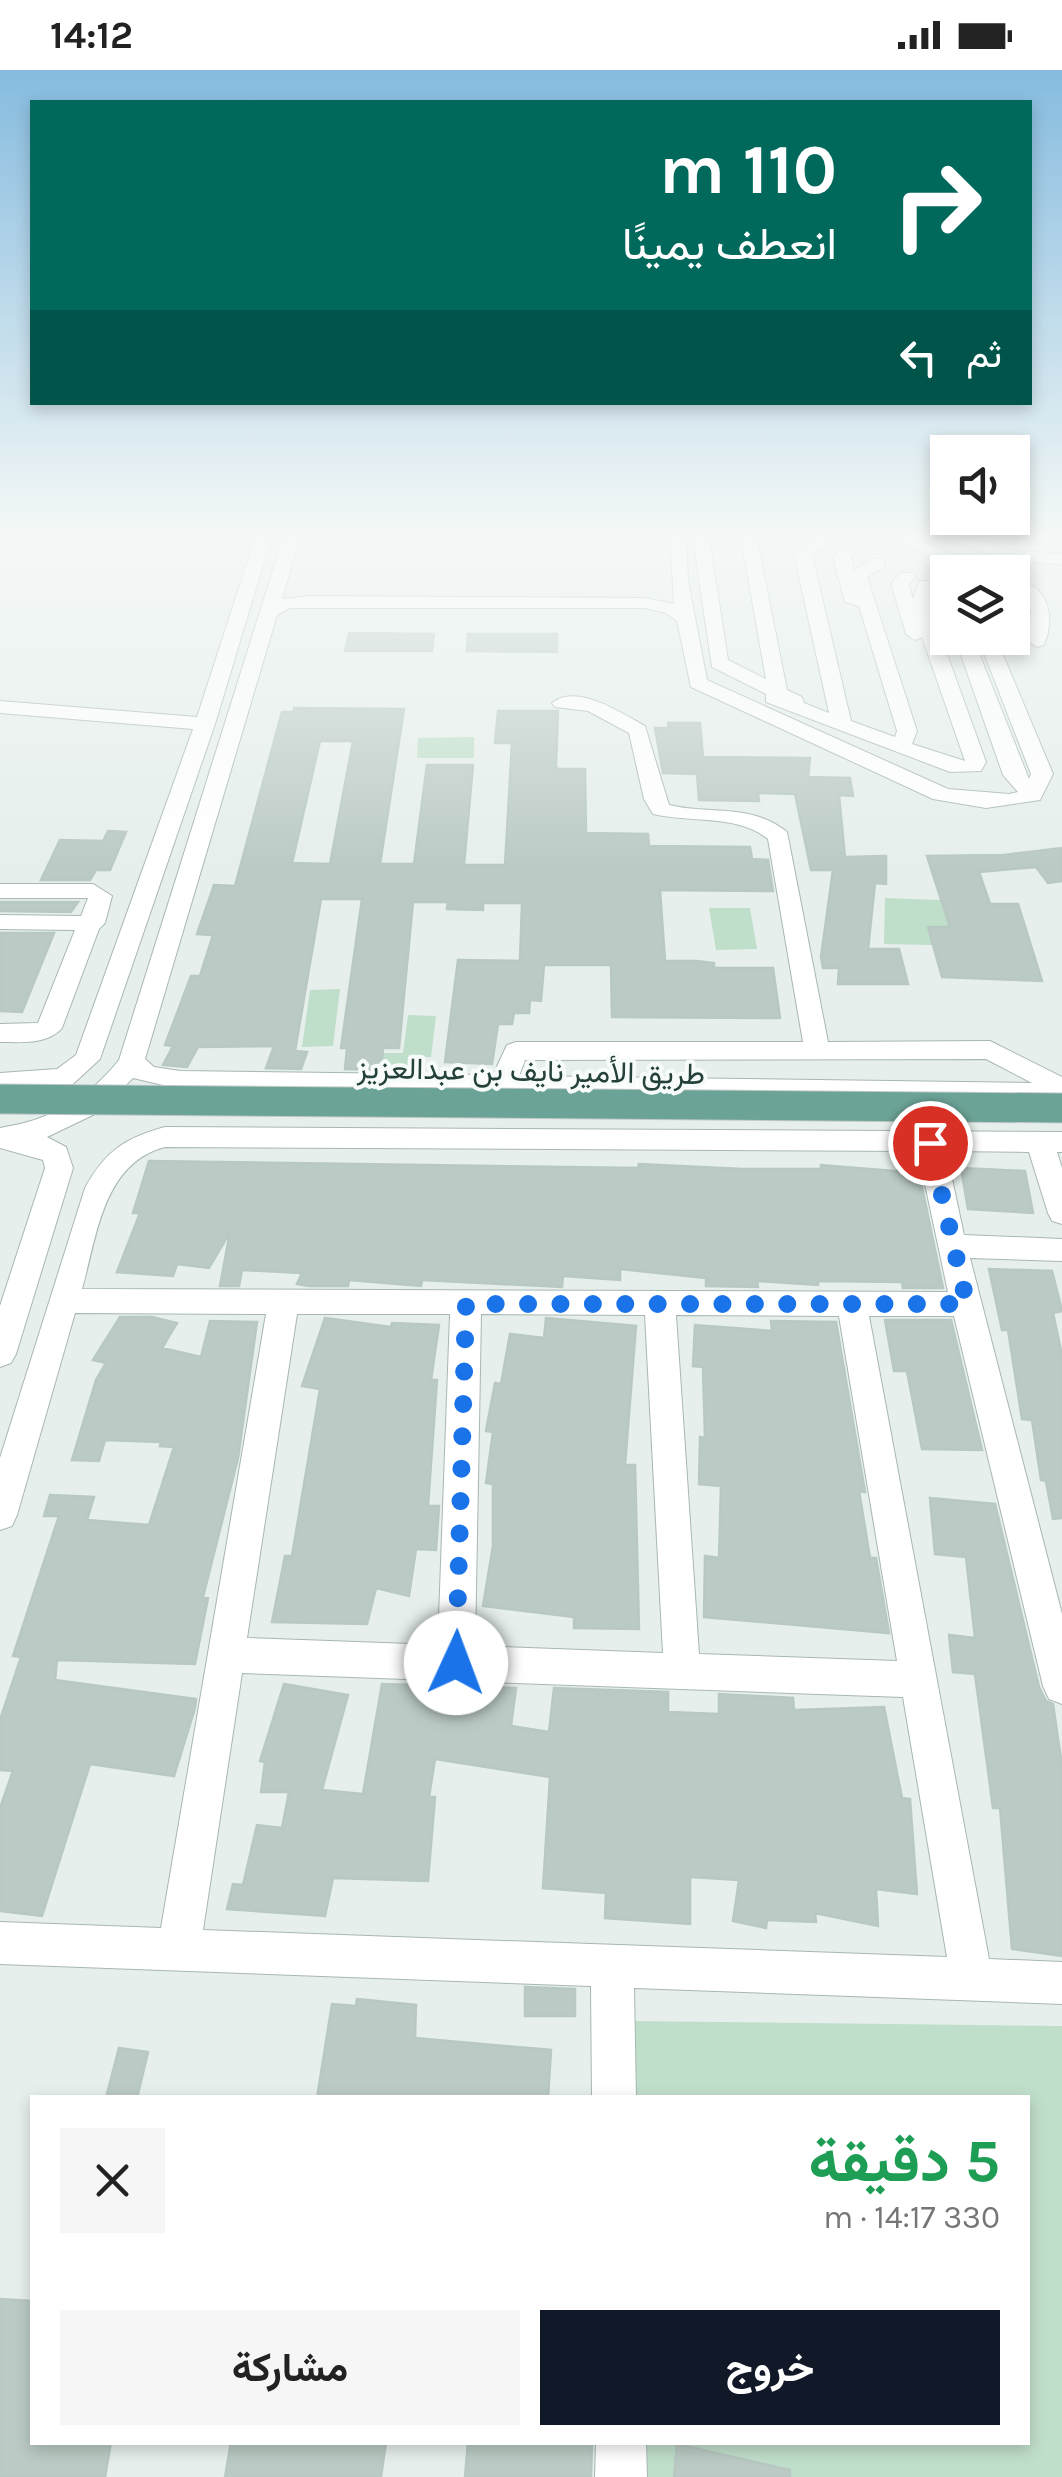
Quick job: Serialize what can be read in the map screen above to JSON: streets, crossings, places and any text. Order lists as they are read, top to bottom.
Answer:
{
  "streets": {
    "main road": ["طريق الأمير نايف بن عبدالعزيز"]
  },
  "page": {
    "status": "14:12",
    "turn": ["110 m", "انعطف يمينًا"],
    "then": "ثم",
    "heading": ["5 دقيقة", "330 m · 14:17"],
    "buttons": ["خروج", "مشاركة"]
  }
}
